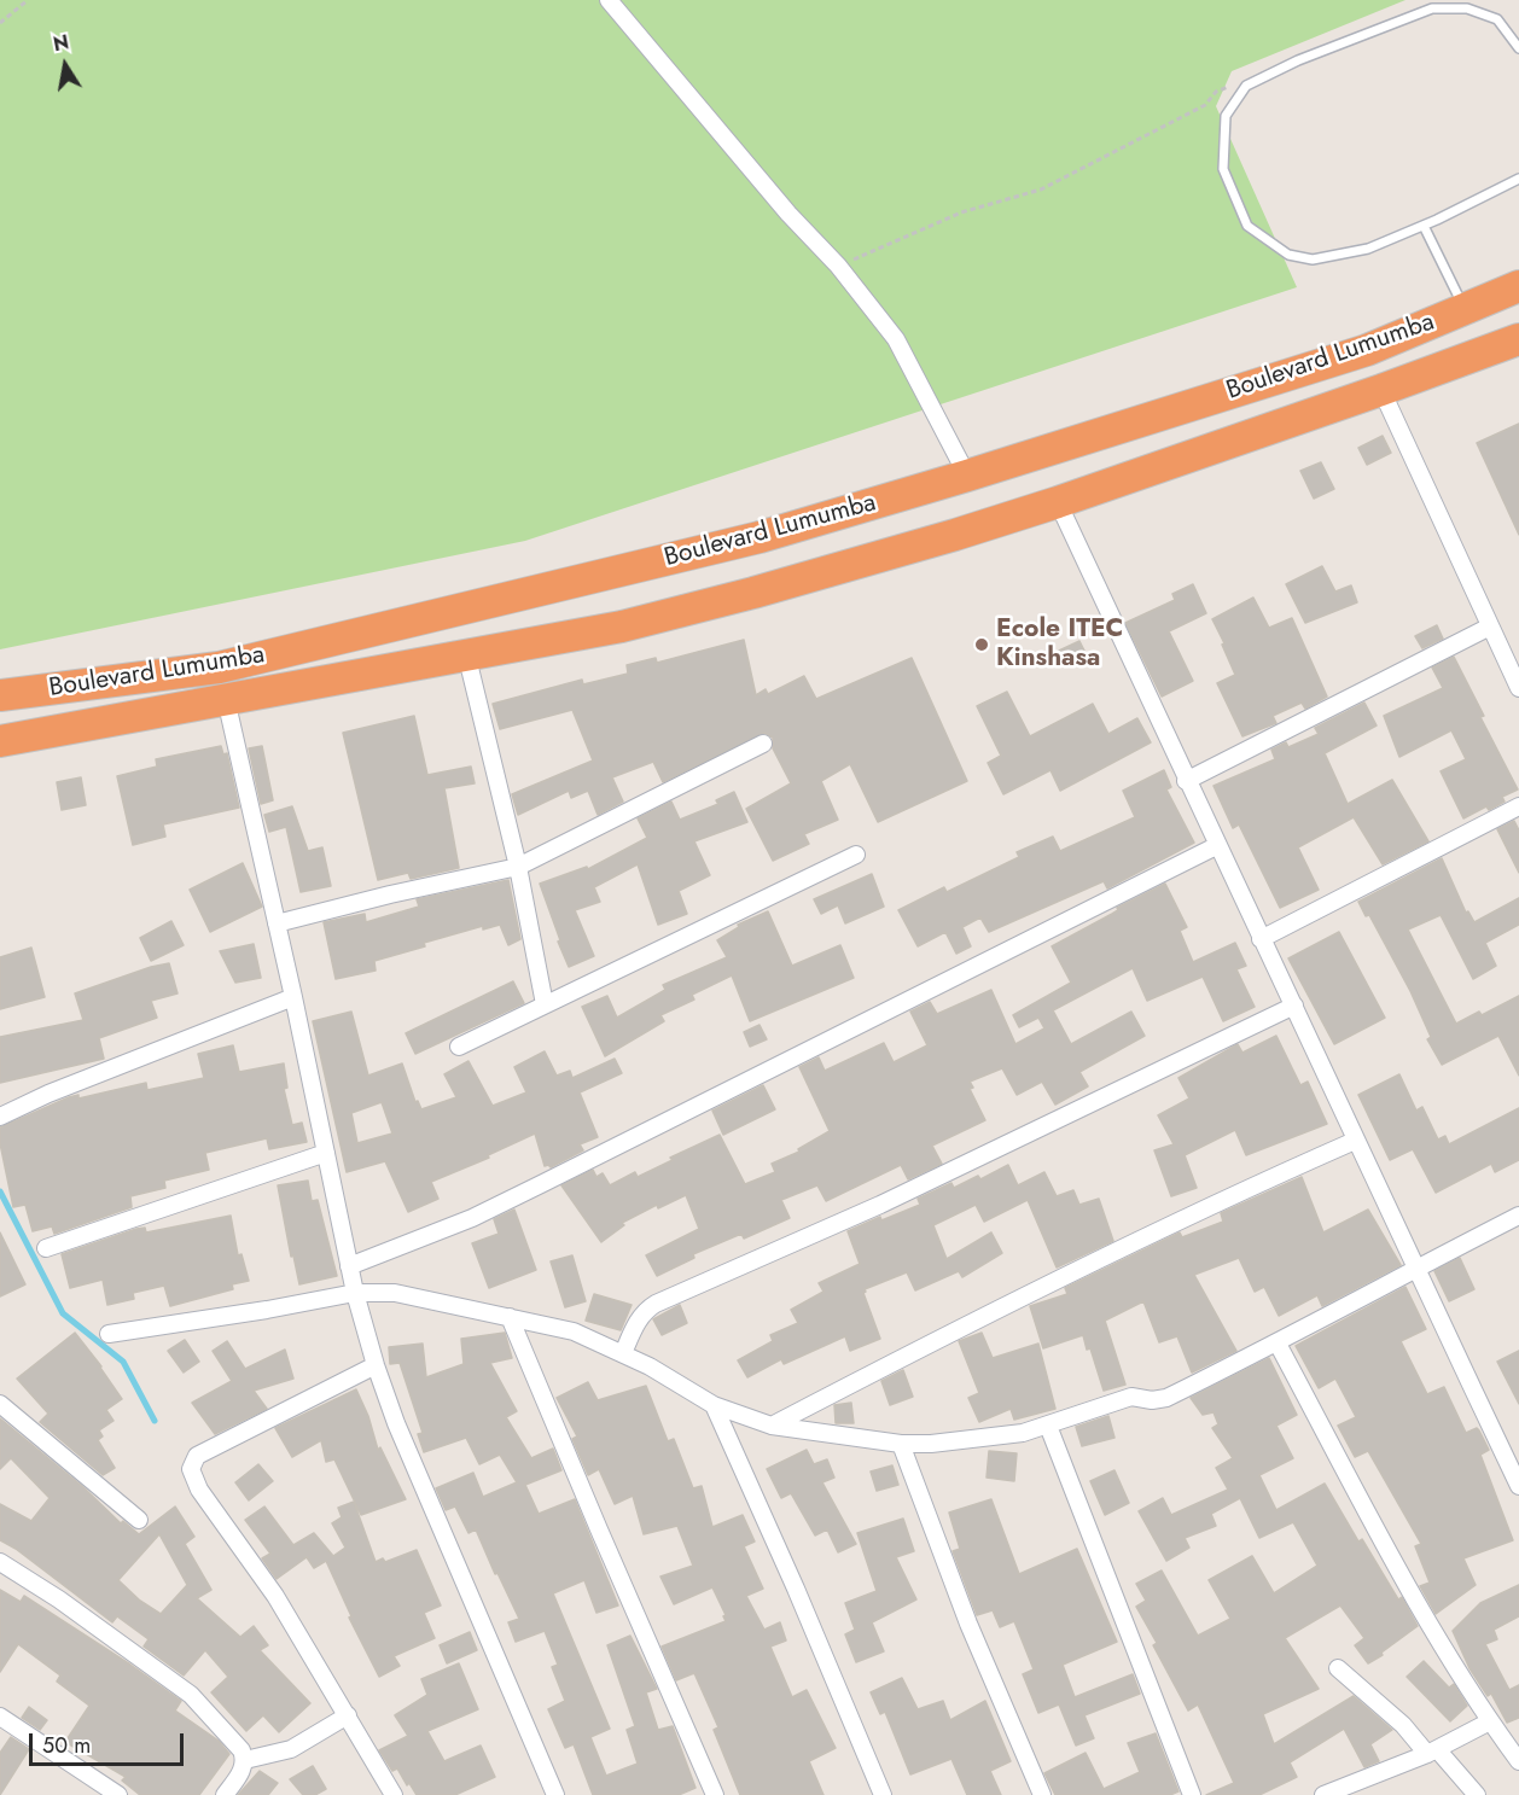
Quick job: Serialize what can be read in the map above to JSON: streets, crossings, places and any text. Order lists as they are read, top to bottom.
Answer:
{
  "streets": {
    "highway": ["Boulevard Lumumba"]
  },
  "places": ["Ecole ITEC Kinshasa"],
  "scale_bar": "50 m",
  "north": "top"
}
